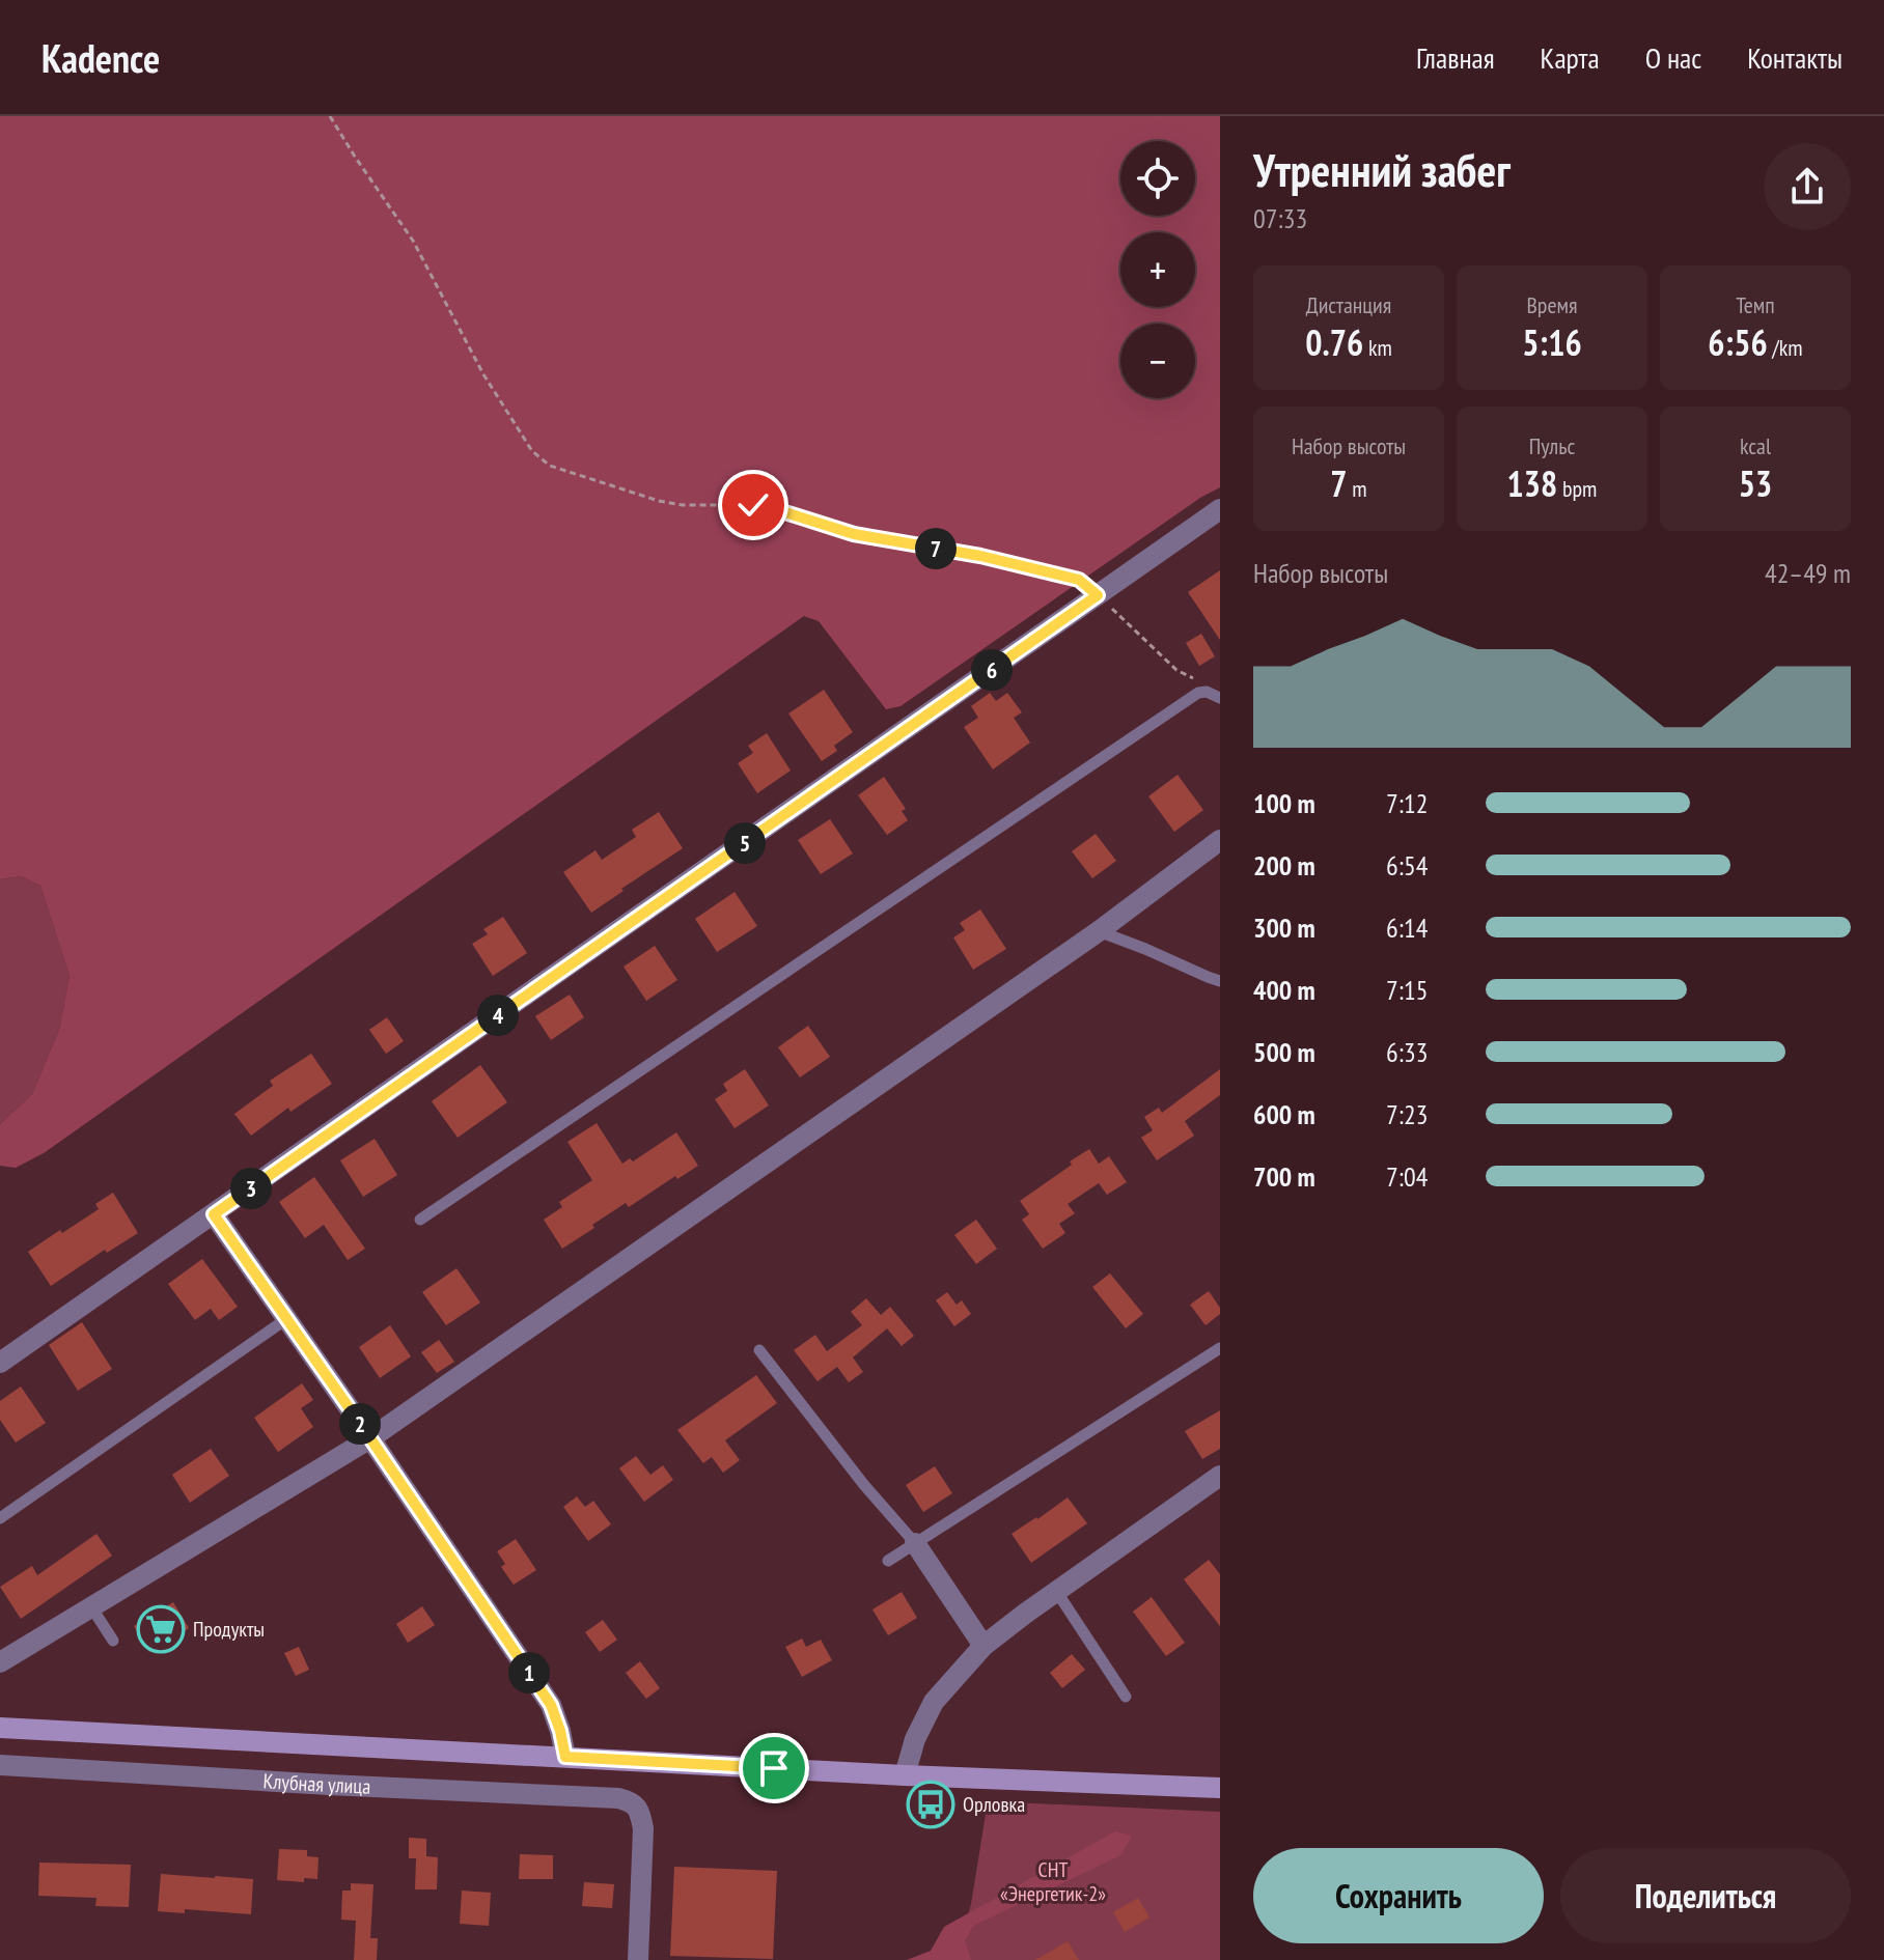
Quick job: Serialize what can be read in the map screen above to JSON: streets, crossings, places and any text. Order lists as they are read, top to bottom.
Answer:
{
  "streets": {
    "street": ["Клубная улица"]
  },
  "parks": ["СНТ «Энергетик-2»"],
  "places": {
    "supermarket": ["Продукты"],
    "bus stop": ["Орловка"]
  },
  "page": {
    "header": "Kadence",
    "nav": [
      "Главная",
      "Карта",
      "О нас",
      "Контакты"
    ],
    "heading": ["Утренний забег", "07:33"],
    "map_buttons": ["+", "−"],
    "stats": [
      ["Дистанция", "0.76 km"],
      ["Время", "5:16"],
      ["Темп", "6:56 /km"],
      ["Набор высоты", "7 m"],
      ["Пульс", "138 bpm"],
      ["kcal", "53"]
    ],
    "pins": [
      "7",
      "6",
      "5",
      "4",
      "3",
      "2",
      "1"
    ],
    "chart": ["Набор высоты", "42–49 m"],
    "list": [
      {
        "name": "100 m",
        "note": "7:12"
      },
      {
        "name": "200 m",
        "note": "6:54"
      },
      {
        "name": "300 m",
        "note": "6:14"
      },
      {
        "name": "400 m",
        "note": "7:15"
      },
      {
        "name": "500 m",
        "note": "6:33"
      },
      {
        "name": "600 m",
        "note": "7:23"
      },
      {
        "name": "700 m",
        "note": "7:04"
      }
    ],
    "buttons": ["Сохранить", "Поделиться"]
  }
}
